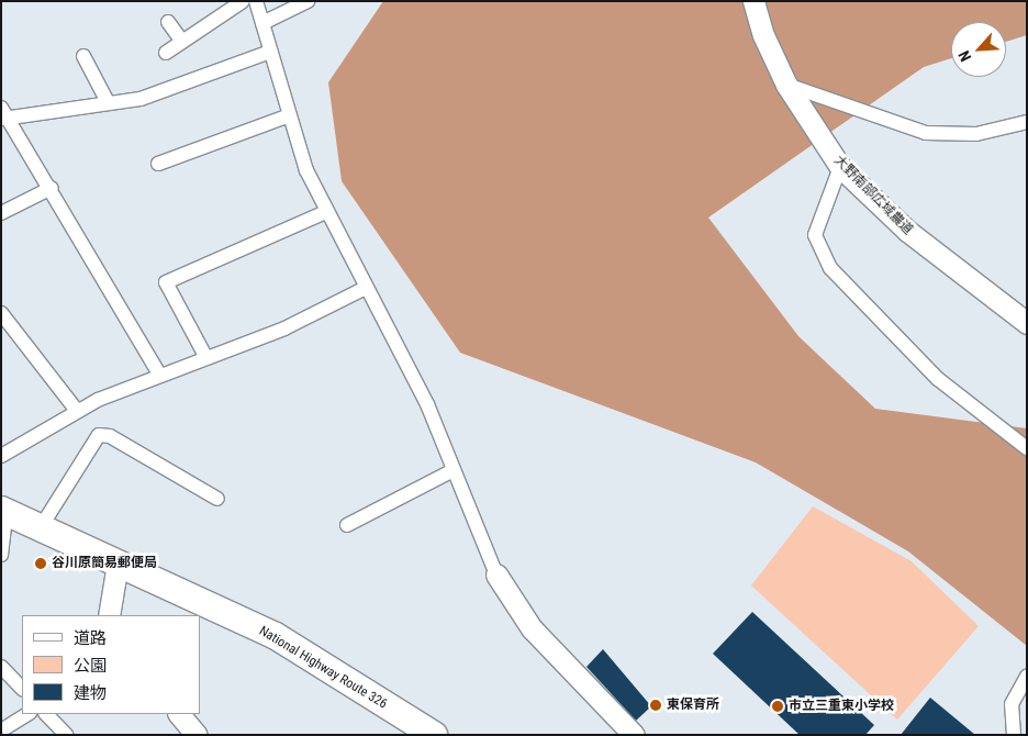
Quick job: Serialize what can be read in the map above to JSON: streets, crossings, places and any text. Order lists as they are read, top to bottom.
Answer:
{
  "streets": {
    "highway": ["National Highway Route 326"],
    "street": ["大野南部広域農道"]
  },
  "places": ["谷川原簡易郵便局", "東保育所", "市立三重東小学校"],
  "legend": ["道路", "公園", "建物"],
  "north": "bottom left"
}
